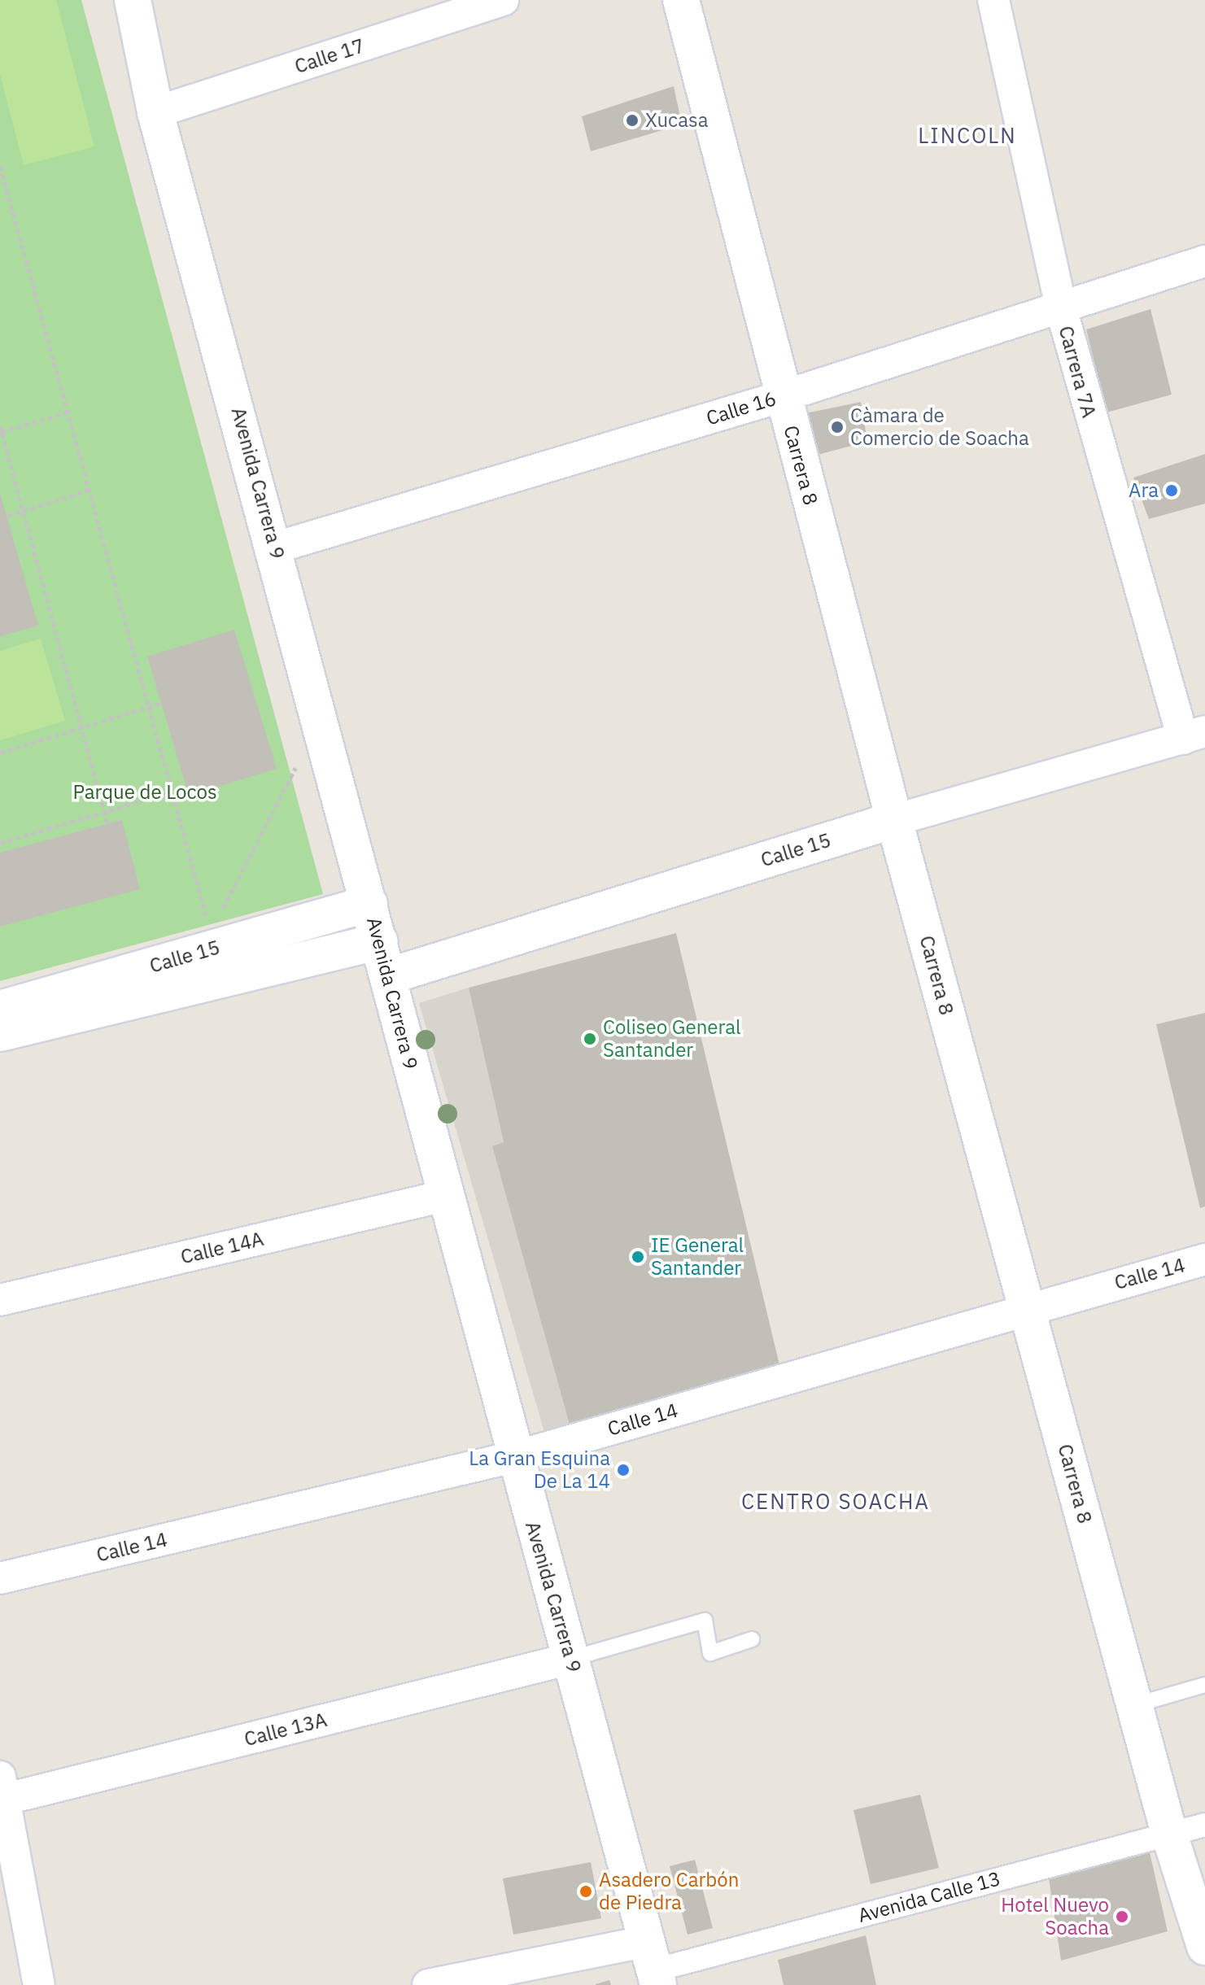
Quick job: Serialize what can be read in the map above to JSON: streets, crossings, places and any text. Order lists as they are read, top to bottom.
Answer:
{
  "streets": {
    "main road": ["Carrera 8", "Avenida Carrera 9", "Calle 15"],
    "street": [
      "Calle 17",
      "Carrera 7A",
      "Calle 16",
      "Calle 14A",
      "Calle 14",
      "Calle 13A",
      "Avenida Calle 13"
    ]
  },
  "crossings": [
    ["Calle 17", "Avenida Carrera 9"],
    ["Carrera 7A", "Calle 16"],
    ["Carrera 7A", "Calle 15"],
    ["Calle 16", "Carrera 8"],
    ["Calle 16", "Avenida Carrera 9"],
    ["Carrera 8", "Calle 15"],
    ["Carrera 8", "Calle 14"],
    ["Carrera 8", "Avenida Calle 13"],
    ["Avenida Carrera 9", "Calle 15"],
    ["Avenida Carrera 9", "Calle 14A"],
    ["Avenida Carrera 9", "Calle 14"],
    ["Avenida Carrera 9", "Calle 13A"],
    ["Avenida Carrera 9", "Avenida Calle 13"]
  ],
  "districts": ["LINCOLN", "CENTRO SOACHA"],
  "parks": ["Parque de Locos"],
  "places": [
    "Xucasa",
    "Càmara de Comercio de Soacha",
    "Ara",
    "Coliseo General Santander",
    "IE General Santander",
    "La Gran Esquina De La 14",
    "Asadero Carbón de Piedra",
    "Hotel Nuevo Soacha"
  ]
}
